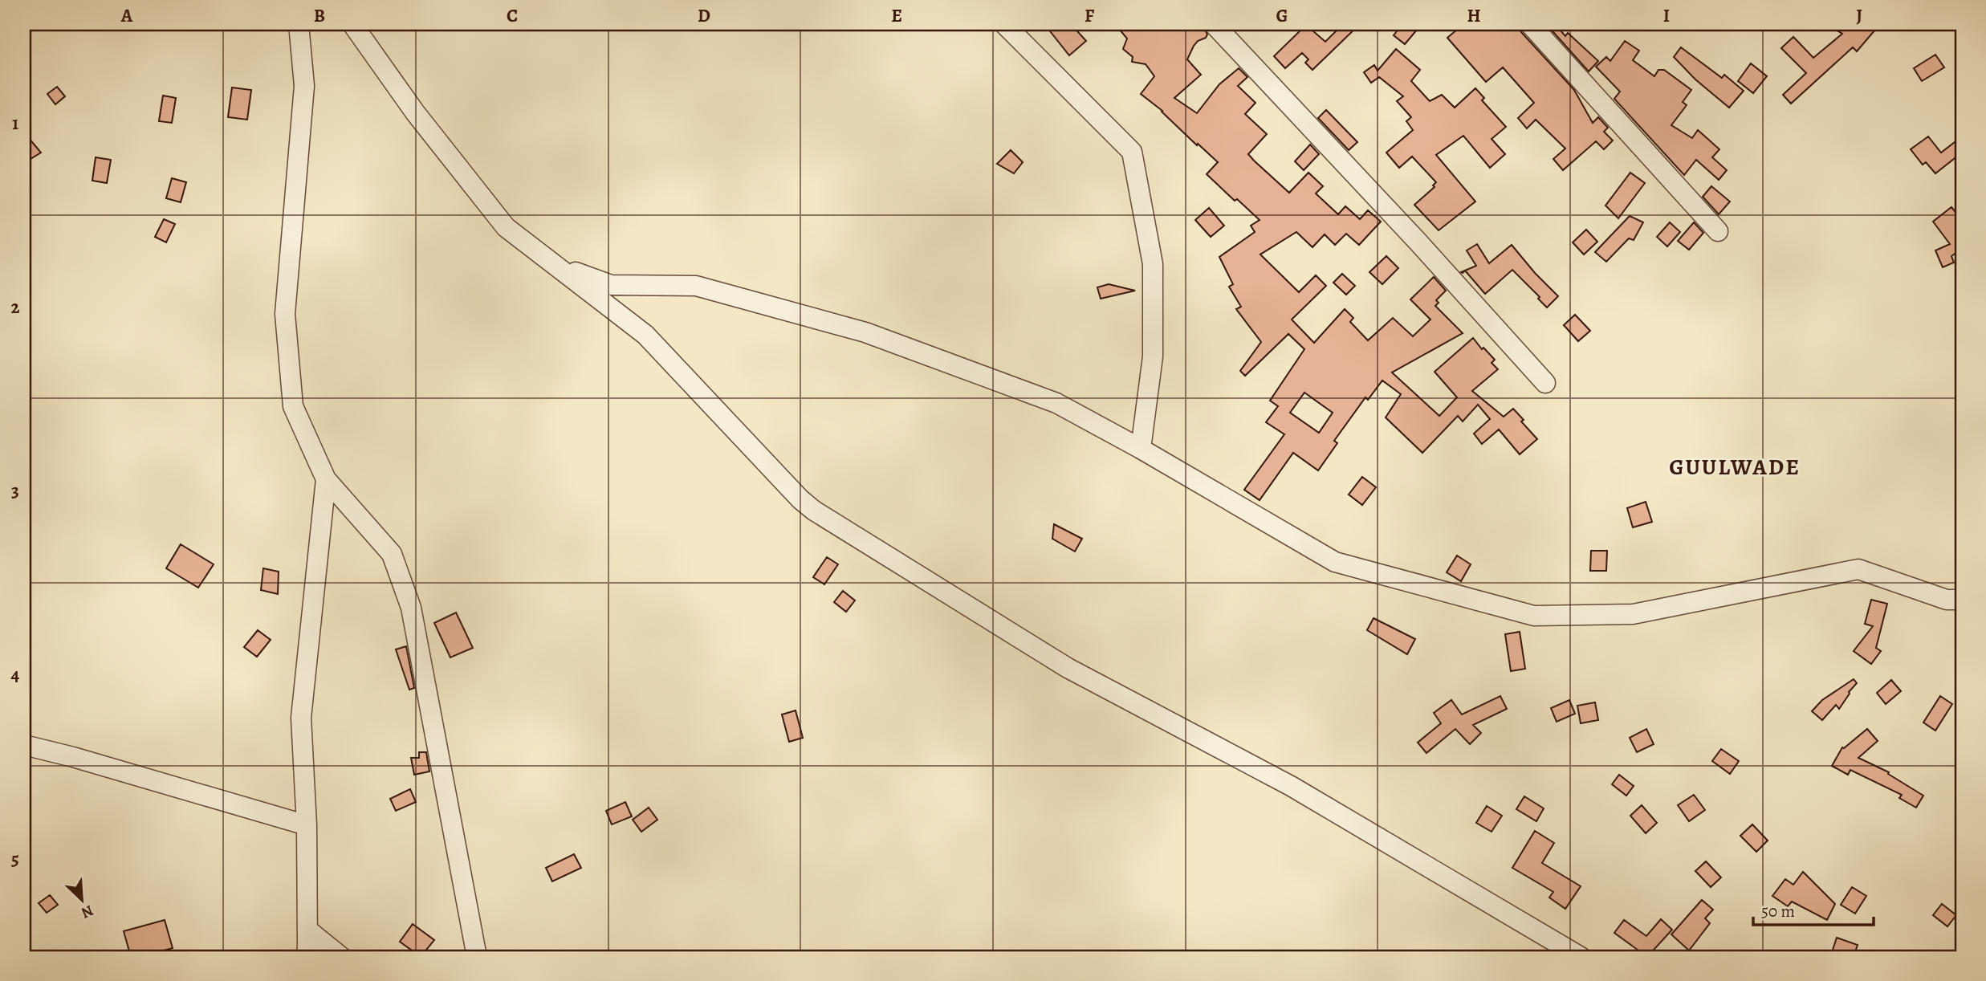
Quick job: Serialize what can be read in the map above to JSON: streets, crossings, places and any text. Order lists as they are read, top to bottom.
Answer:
{
  "districts": ["GUULWADE"],
  "scale_bar": "50 m",
  "north": "bottom right",
  "grid": {
    "columns": [
      "A",
      "B",
      "C",
      "D",
      "E",
      "F",
      "G",
      "H",
      "I",
      "J"
    ],
    "rows": [
      "1",
      "2",
      "3",
      "4",
      "5"
    ]
  }
}
